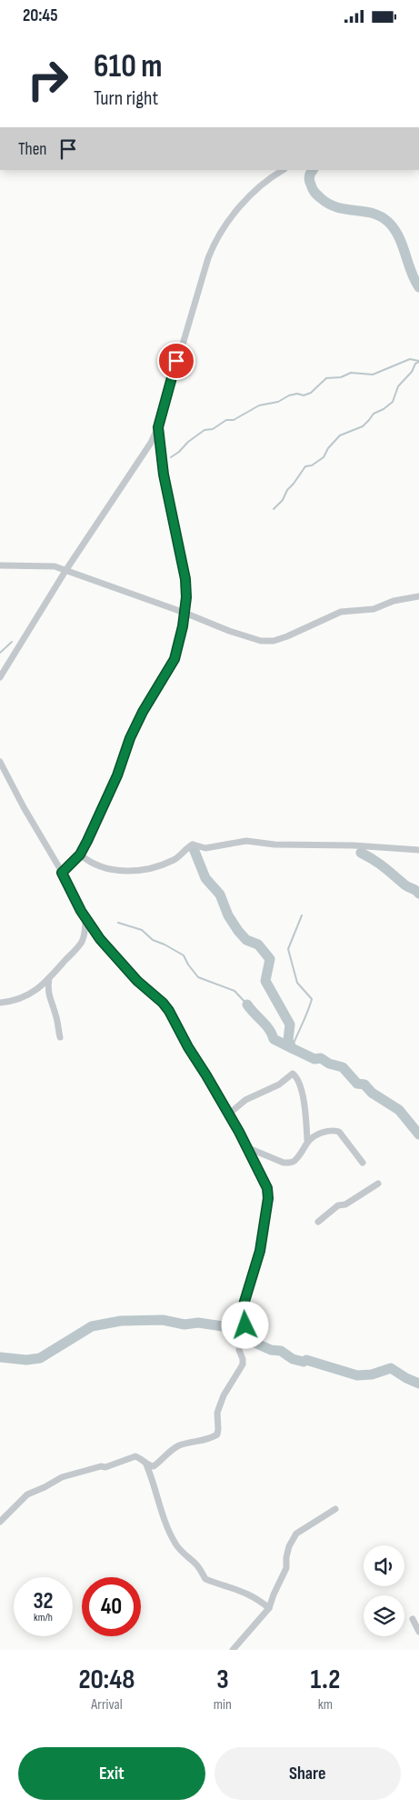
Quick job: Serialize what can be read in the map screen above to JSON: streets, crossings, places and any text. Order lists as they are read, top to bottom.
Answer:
{
  "page": {
    "status": "20:45",
    "turn": ["610 m", "Turn right"],
    "then": "Then",
    "speed": "32 km/h",
    "limit": "40",
    "eta": [
      "20:48",
      "Arrival",
      "3",
      "min",
      "1.2",
      "km"
    ],
    "buttons": ["Exit", "Share"]
  }
}
